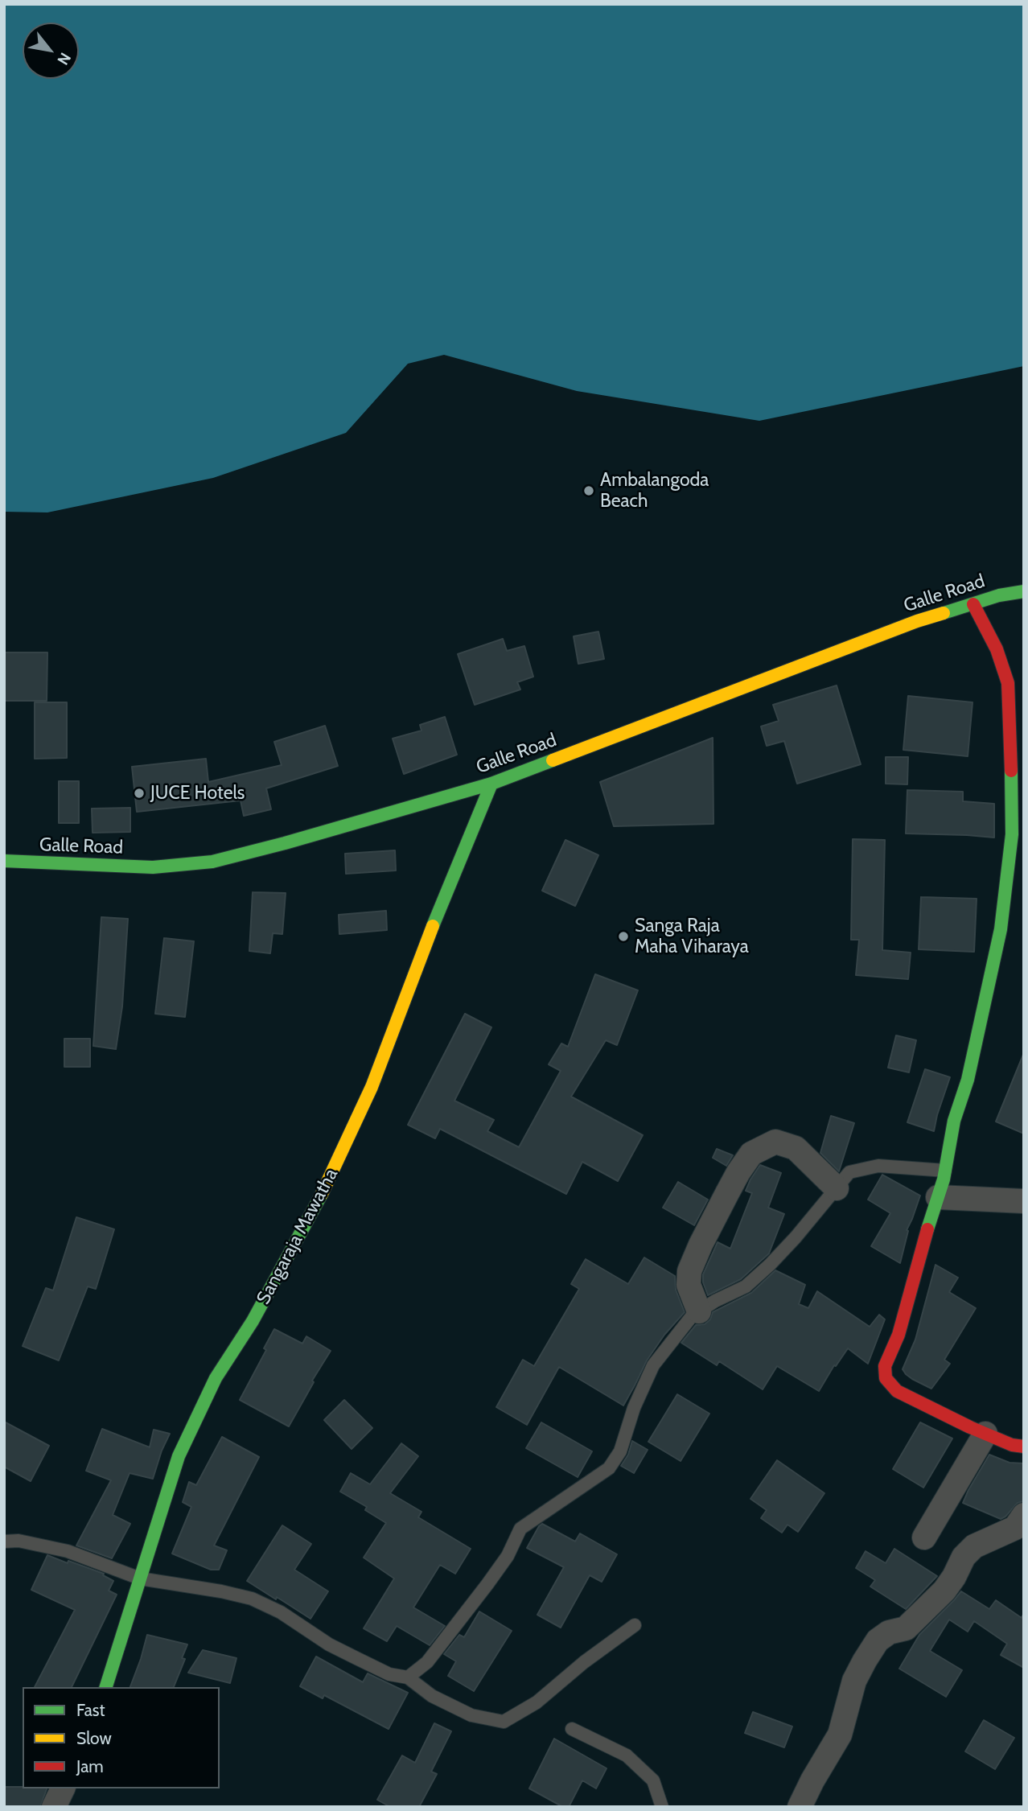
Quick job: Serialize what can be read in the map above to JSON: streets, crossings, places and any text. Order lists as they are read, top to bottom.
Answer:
{
  "streets": {
    "main road": ["Galle Road", "Sangaraja Mawatha"]
  },
  "crossings": [
    ["Galle Road", "Sangaraja Mawatha"]
  ],
  "places": ["Ambalangoda Beach", "JUCE Hotels", "Sanga Raja Maha Viharaya"],
  "legend": ["Fast", "Slow", "Jam"],
  "north": "bottom right"
}
